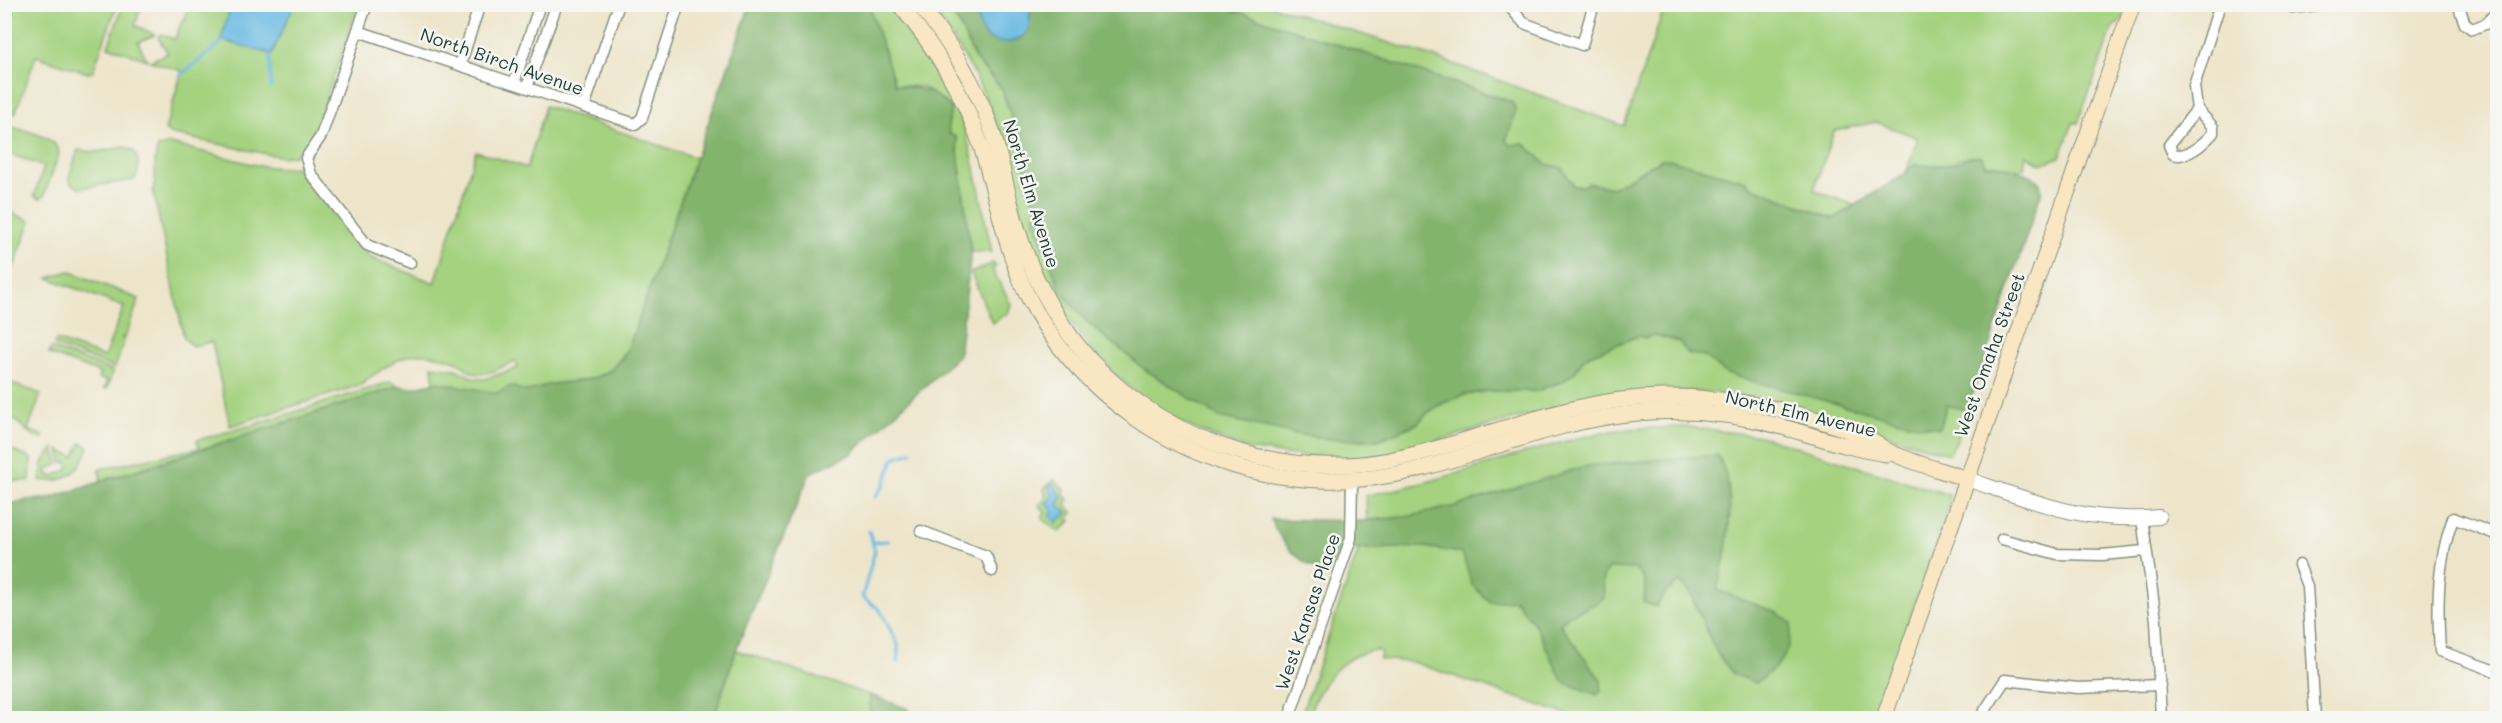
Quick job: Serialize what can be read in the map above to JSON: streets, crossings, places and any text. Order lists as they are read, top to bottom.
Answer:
{
  "streets": {
    "main road": ["North Elm Avenue", "West Omaha Street"],
    "street": ["North Birch Avenue", "West Kansas Place"]
  },
  "crossings": [
    ["North Elm Avenue", "West Omaha Street"],
    ["North Elm Avenue", "West Kansas Place"]
  ]
}
